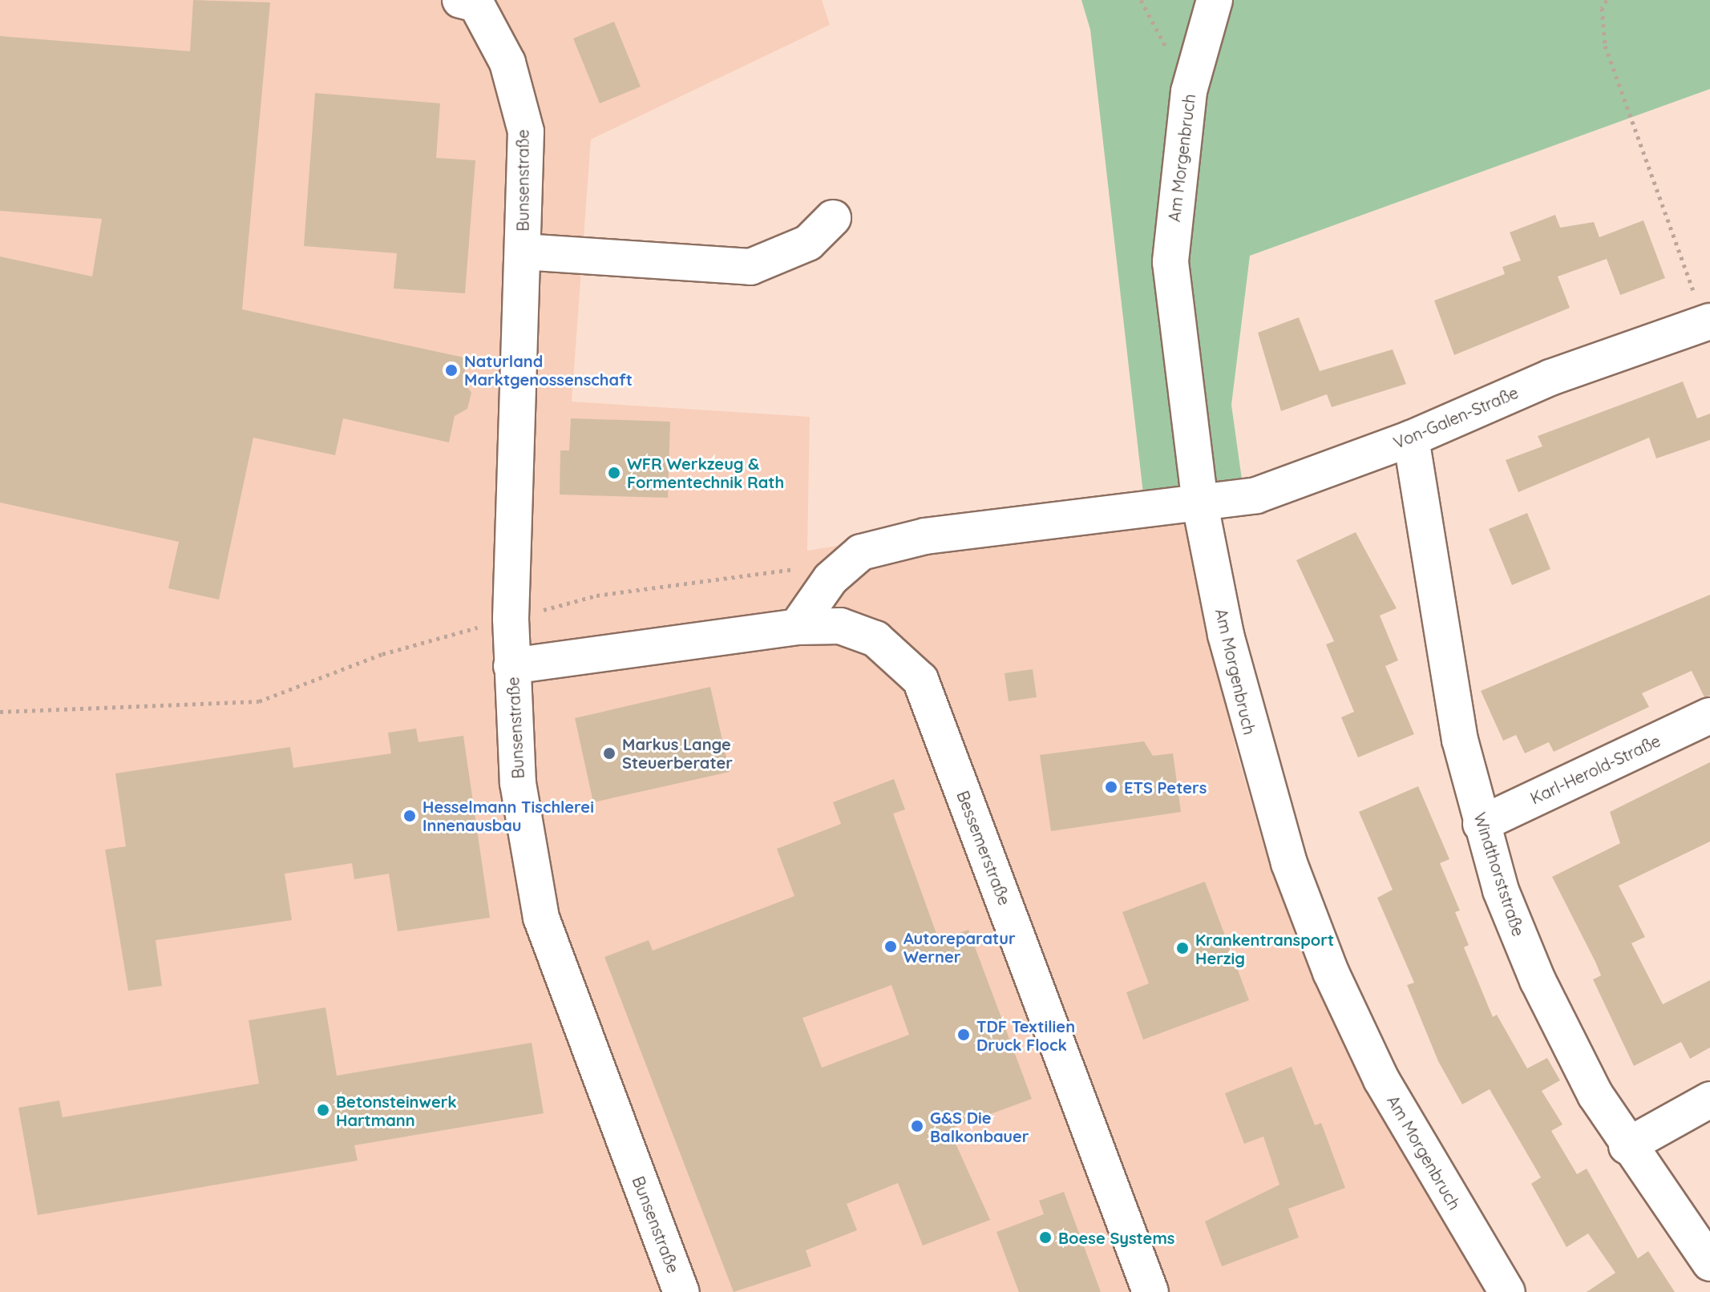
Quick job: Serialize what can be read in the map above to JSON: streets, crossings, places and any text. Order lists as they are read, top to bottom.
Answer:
{
  "streets": {
    "street": [
      "Am Morgenbruch",
      "Bunsenstraße",
      "Von-Galen-Straße",
      "Karl-Herold-Straße",
      "Bessemerstraße",
      "Windthorststraße"
    ]
  },
  "crossings": [
    ["Am Morgenbruch", "Von-Galen-Straße"],
    ["Bunsenstraße", "Bessemerstraße"],
    ["Von-Galen-Straße", "Windthorststraße"],
    ["Karl-Herold-Straße", "Windthorststraße"]
  ],
  "places": [
    "Naturland Marktgenossenschaft",
    "WFR Werkzeug & Formentechnik Rath",
    "Markus Lange Steuerberater",
    "ETS Peters",
    "Hesselmann Tischlerei Innenausbau",
    "Autoreparatur Werner",
    "Krankentransport Herzig",
    "TDF Textilien Druck Flock",
    "Betonsteinwerk Hartmann",
    "G&S Die Balkonbauer",
    "Boese Systems"
  ]
}
